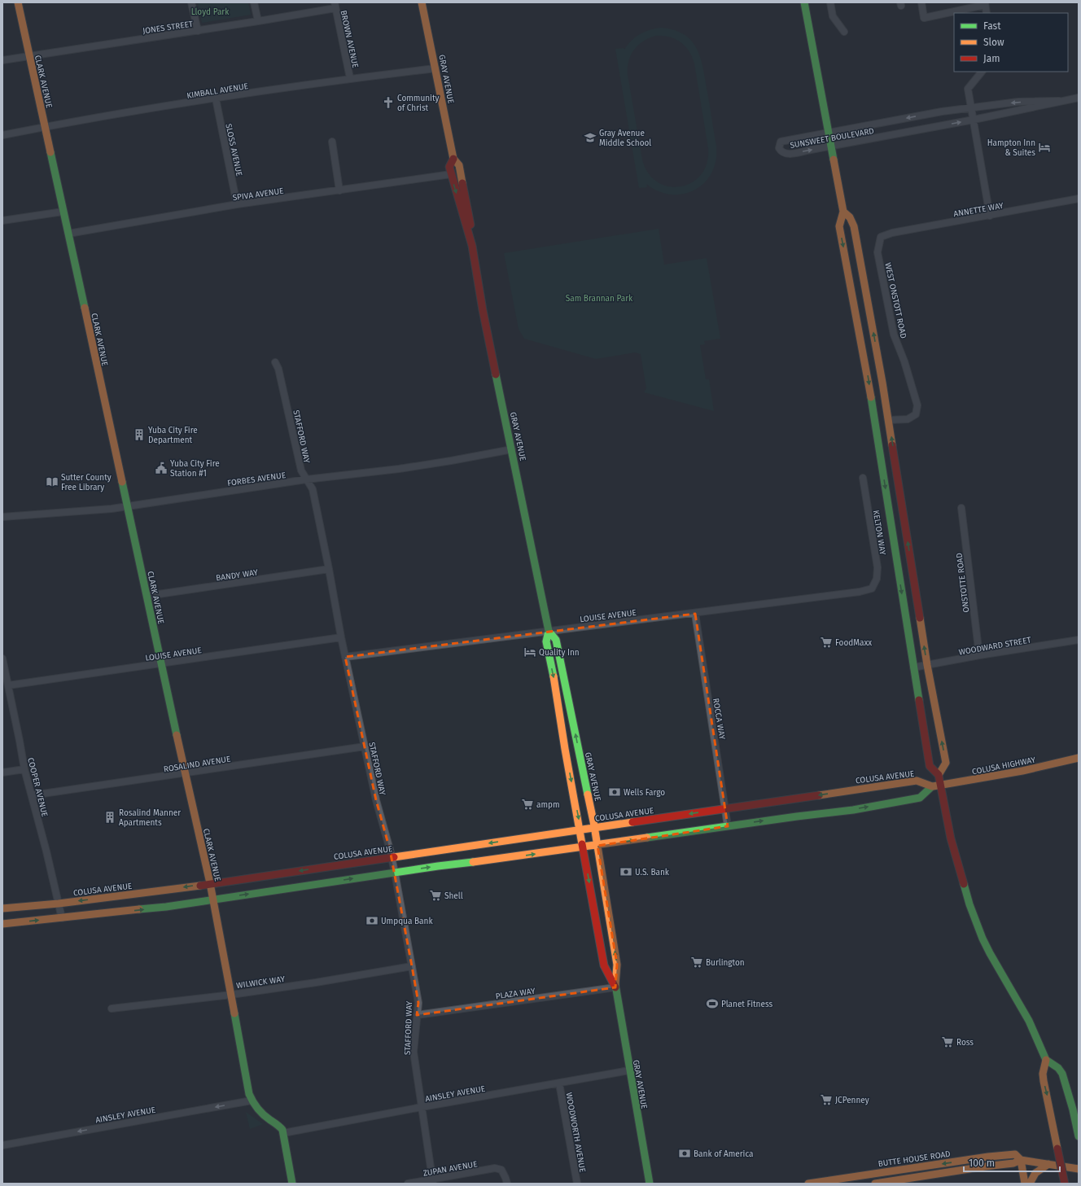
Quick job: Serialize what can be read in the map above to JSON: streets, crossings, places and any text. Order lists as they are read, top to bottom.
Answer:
{
  "streets": {
    "main road": [
      "GRAY AVENUE",
      "CLARK AVENUE",
      "COLUSA HIGHWAY",
      "COLUSA AVENUE",
      "BUTTE HOUSE ROAD"
    ],
    "street": [
      "JONES STREET",
      "BROWN AVENUE",
      "KIMBALL AVENUE",
      "SUNSWEET BOULEVARD",
      "SLOSS AVENUE",
      "SPIVA AVENUE",
      "ANNETTE WAY",
      "WEST ONSTOTT ROAD",
      "STAFFORD WAY",
      "FORBES AVENUE",
      "KELTON WAY",
      "BANDY WAY",
      "ONSTOTTE ROAD",
      "LOUISE AVENUE",
      "WOODWARD STREET",
      "ROCCA WAY",
      "ROSALIND AVENUE",
      "COOPER AVENUE",
      "WILWICK WAY",
      "PLAZA WAY",
      "AINSLEY AVENUE",
      "WOODWORTH AVENUE",
      "ZUPAN AVENUE"
    ]
  },
  "crossings": [
    ["JONES STREET", "BROWN AVENUE"],
    ["JONES STREET", "CLARK AVENUE"],
    ["BROWN AVENUE", "KIMBALL AVENUE"],
    ["GRAY AVENUE", "KIMBALL AVENUE"],
    ["GRAY AVENUE", "SPIVA AVENUE"],
    ["GRAY AVENUE", "FORBES AVENUE"],
    ["GRAY AVENUE", "LOUISE AVENUE"],
    ["GRAY AVENUE", "COLUSA AVENUE"],
    ["GRAY AVENUE", "PLAZA WAY"],
    ["GRAY AVENUE", "AINSLEY AVENUE"],
    ["CLARK AVENUE", "KIMBALL AVENUE"],
    ["CLARK AVENUE", "SPIVA AVENUE"],
    ["CLARK AVENUE", "FORBES AVENUE"],
    ["CLARK AVENUE", "BANDY WAY"],
    ["CLARK AVENUE", "LOUISE AVENUE"],
    ["CLARK AVENUE", "ROSALIND AVENUE"],
    ["CLARK AVENUE", "COLUSA AVENUE"],
    ["CLARK AVENUE", "WILWICK WAY"],
    ["CLARK AVENUE", "AINSLEY AVENUE"],
    ["KIMBALL AVENUE", "SLOSS AVENUE"],
    ["SLOSS AVENUE", "SPIVA AVENUE"],
    ["ANNETTE WAY", "WEST ONSTOTT ROAD"],
    ["STAFFORD WAY", "FORBES AVENUE"],
    ["STAFFORD WAY", "BANDY WAY"],
    ["STAFFORD WAY", "LOUISE AVENUE"],
    ["STAFFORD WAY", "ROSALIND AVENUE"],
    ["STAFFORD WAY", "COLUSA AVENUE"],
    ["STAFFORD WAY", "WILWICK WAY"],
    ["STAFFORD WAY", "PLAZA WAY"],
    ["STAFFORD WAY", "AINSLEY AVENUE"],
    ["STAFFORD WAY", "ZUPAN AVENUE"],
    ["KELTON WAY", "LOUISE AVENUE"],
    ["ONSTOTTE ROAD", "WOODWARD STREET"],
    ["LOUISE AVENUE", "ROCCA WAY"],
    ["LOUISE AVENUE", "COOPER AVENUE"],
    ["ROCCA WAY", "COLUSA AVENUE"],
    ["ROSALIND AVENUE", "COOPER AVENUE"],
    ["COLUSA HIGHWAY", "COLUSA AVENUE"],
    ["COLUSA AVENUE", "COOPER AVENUE"],
    ["AINSLEY AVENUE", "WOODWORTH AVENUE"]
  ],
  "one_way": ["AINSLEY AVENUE"],
  "parks": ["Lloyd Park", "Sam Brannan Park"],
  "places": {
    "church": ["Community of Christ"],
    "school or university": ["Gray Avenue Middle School"],
    "hotel": ["Hampton Inn & Suites", "Quality Inn"],
    "building": ["Yuba City Fire Department", "Rosalind Manner Apartments"],
    "public building": ["Yuba City Fire Station #1"],
    "library": ["Sutter County Free Library"],
    "supermarket": [
      "FoodMaxx",
      "ampm",
      "Shell",
      "Burlington",
      "Ross",
      "JCPenney"
    ],
    "bank": [
      "Wells Fargo",
      "U.S. Bank",
      "Umpqua Bank",
      "Bank of America"
    ],
    "sports": ["Planet Fitness"]
  },
  "legend": ["Fast", "Slow", "Jam"],
  "scale_bar": "100 m"
}
